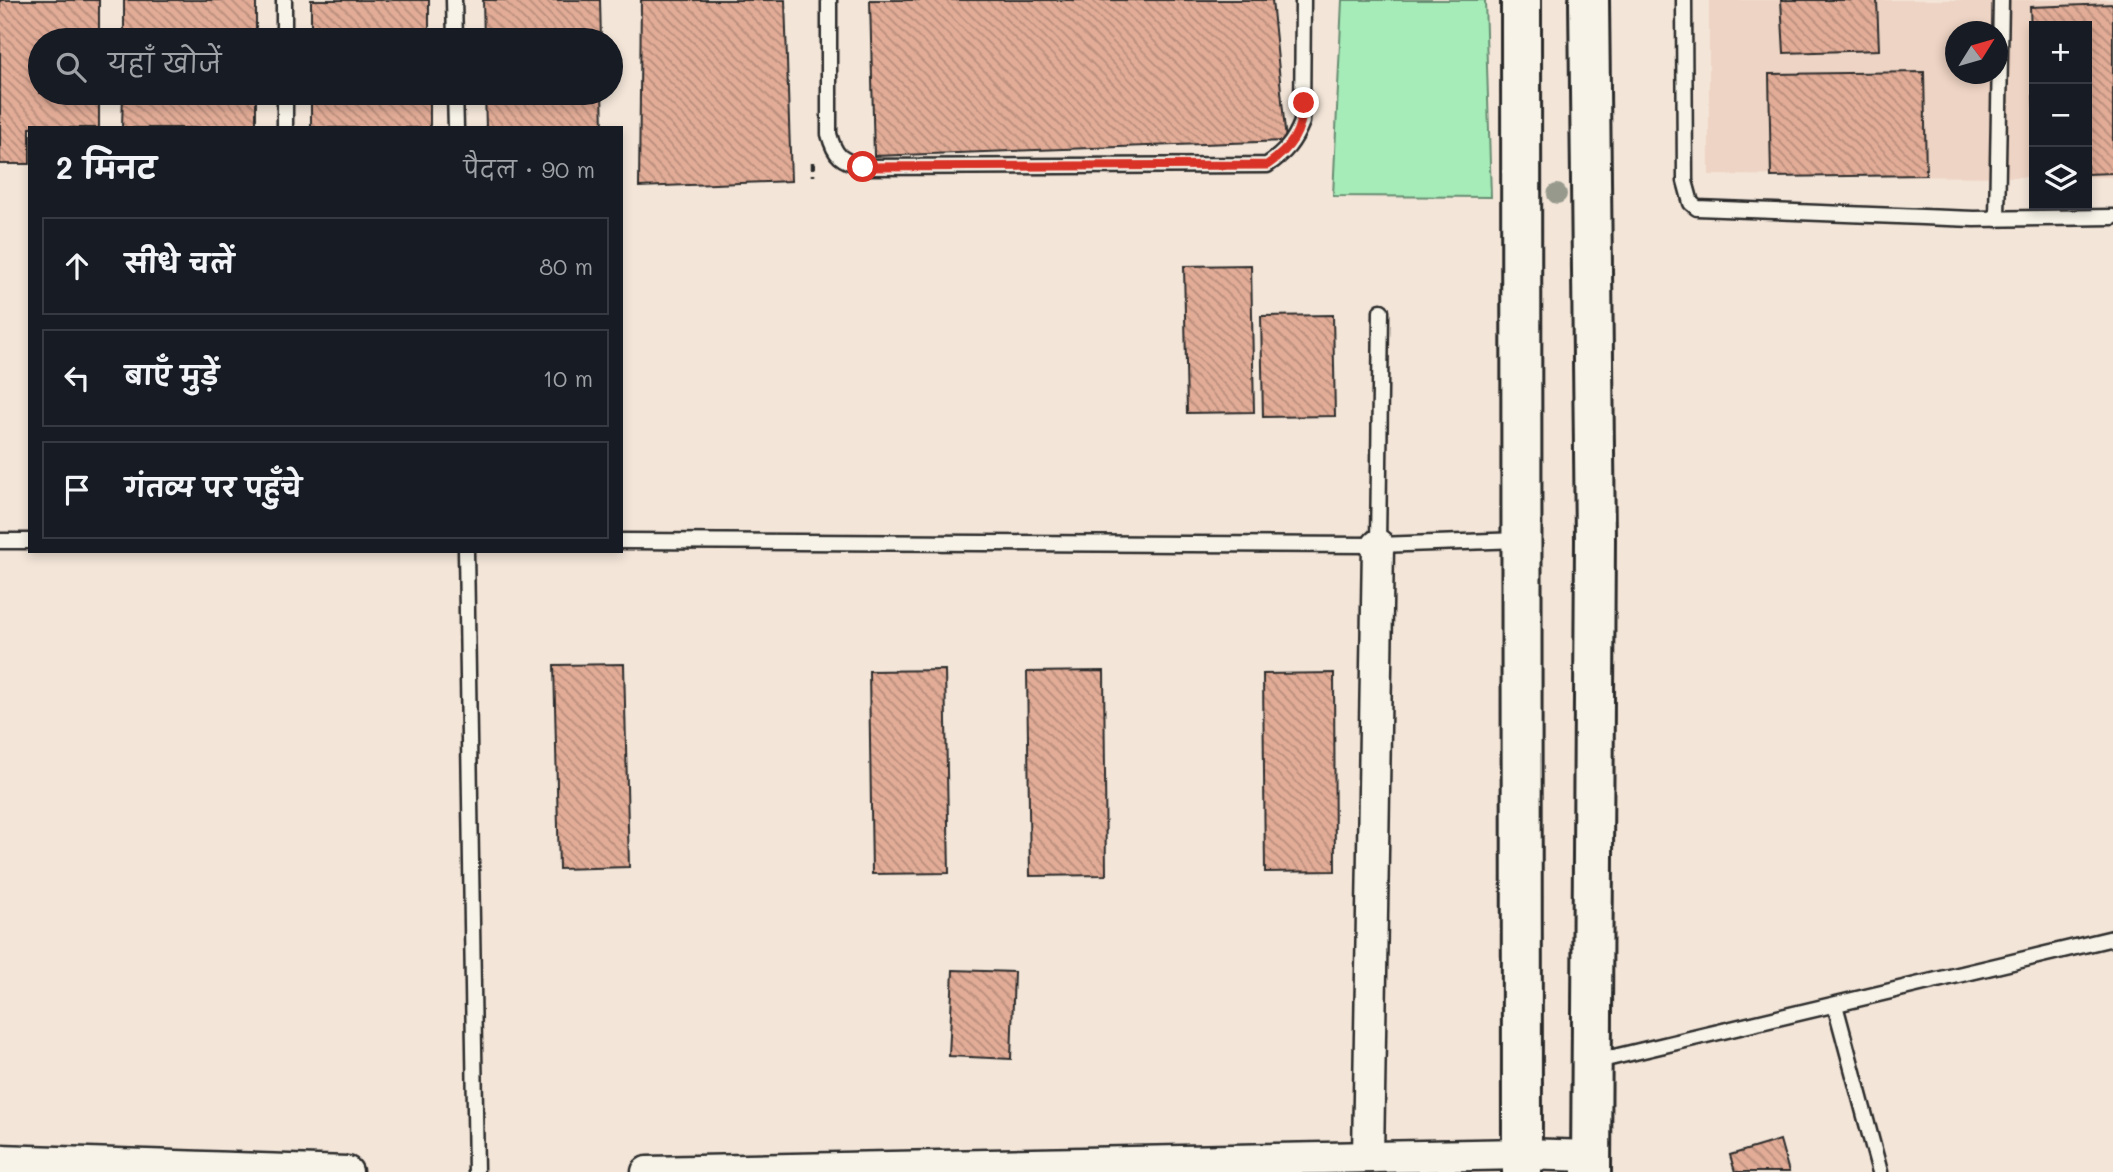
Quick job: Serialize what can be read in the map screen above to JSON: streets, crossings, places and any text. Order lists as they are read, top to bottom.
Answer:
{
  "north": "top right",
  "page": {
    "map_buttons": ["+", "−"],
    "search": "यहाँ खोजें",
    "heading": ["2 मिनट", "पैदल · 90 m"],
    "list": [
      ["सीधे चलें", "80 m"],
      ["बाएँ मुड़ें", "10 m"],
      "गंतव्य पर पहुँचे"
    ]
  }
}
